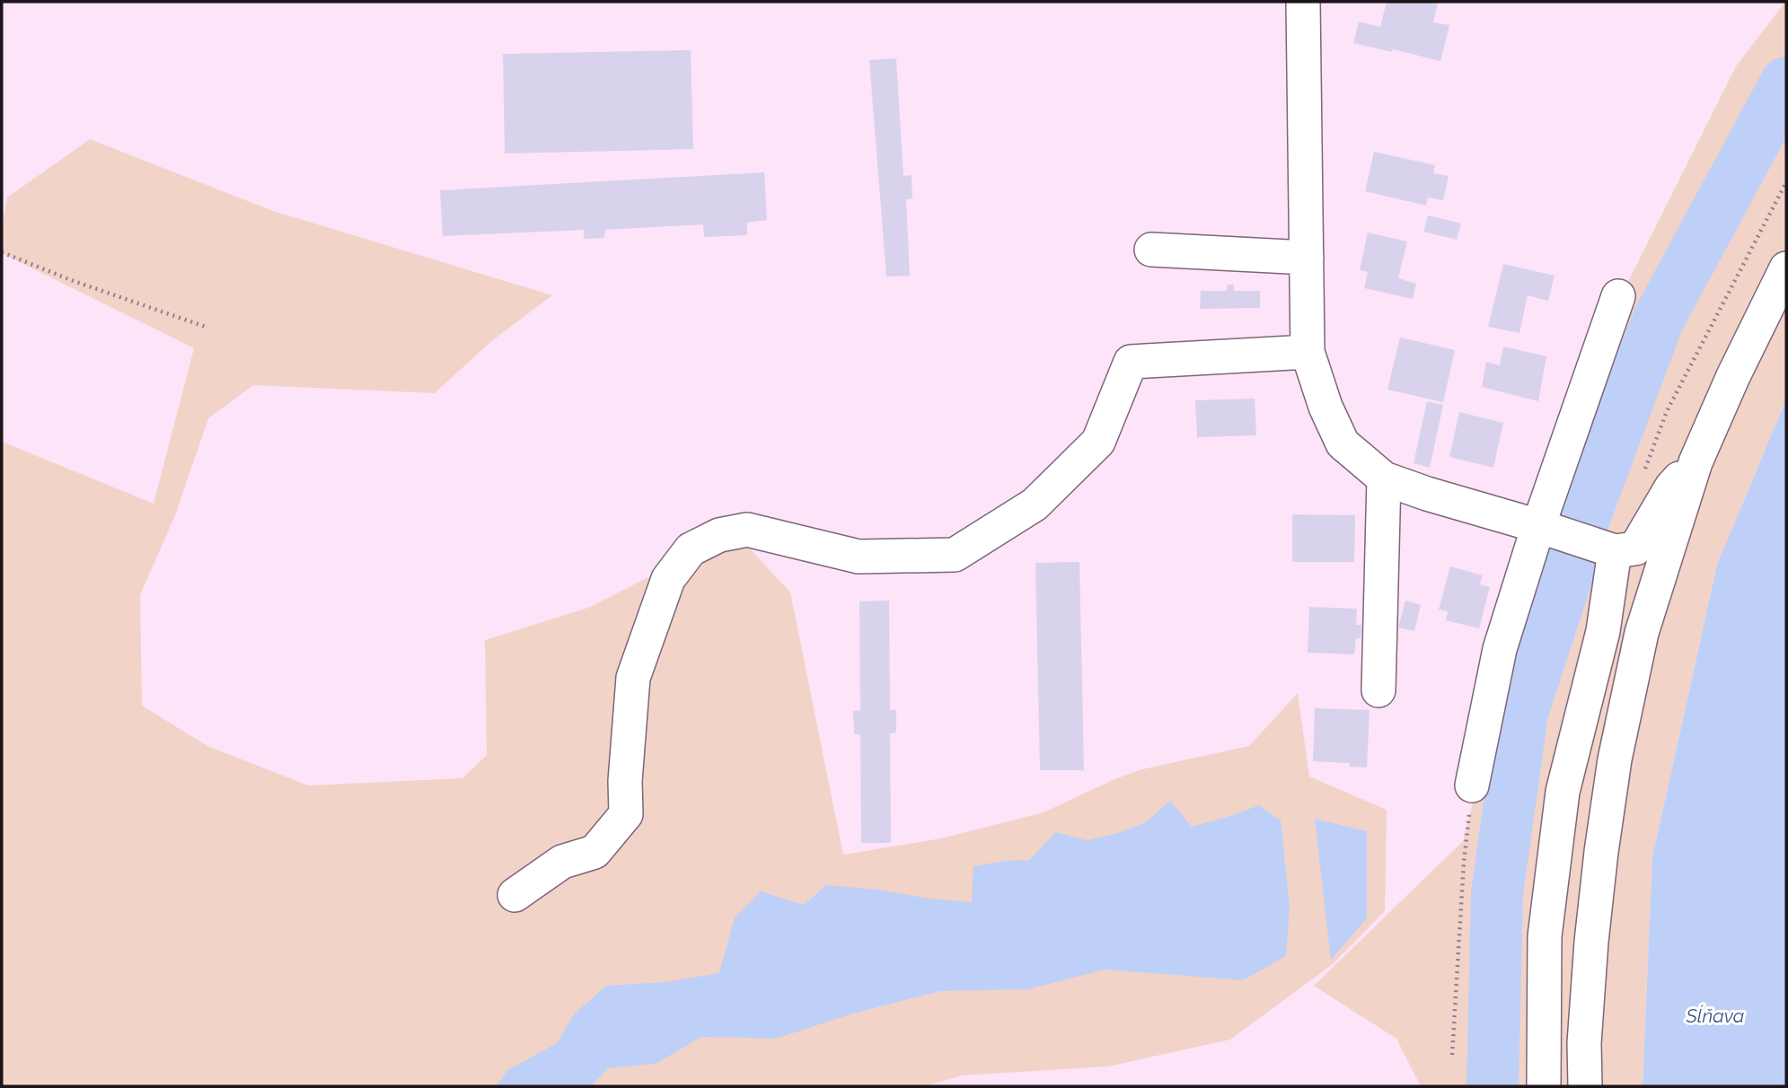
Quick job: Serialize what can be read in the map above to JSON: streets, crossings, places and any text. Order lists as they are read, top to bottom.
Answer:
{
  "water": ["Sĺňava"]
}
